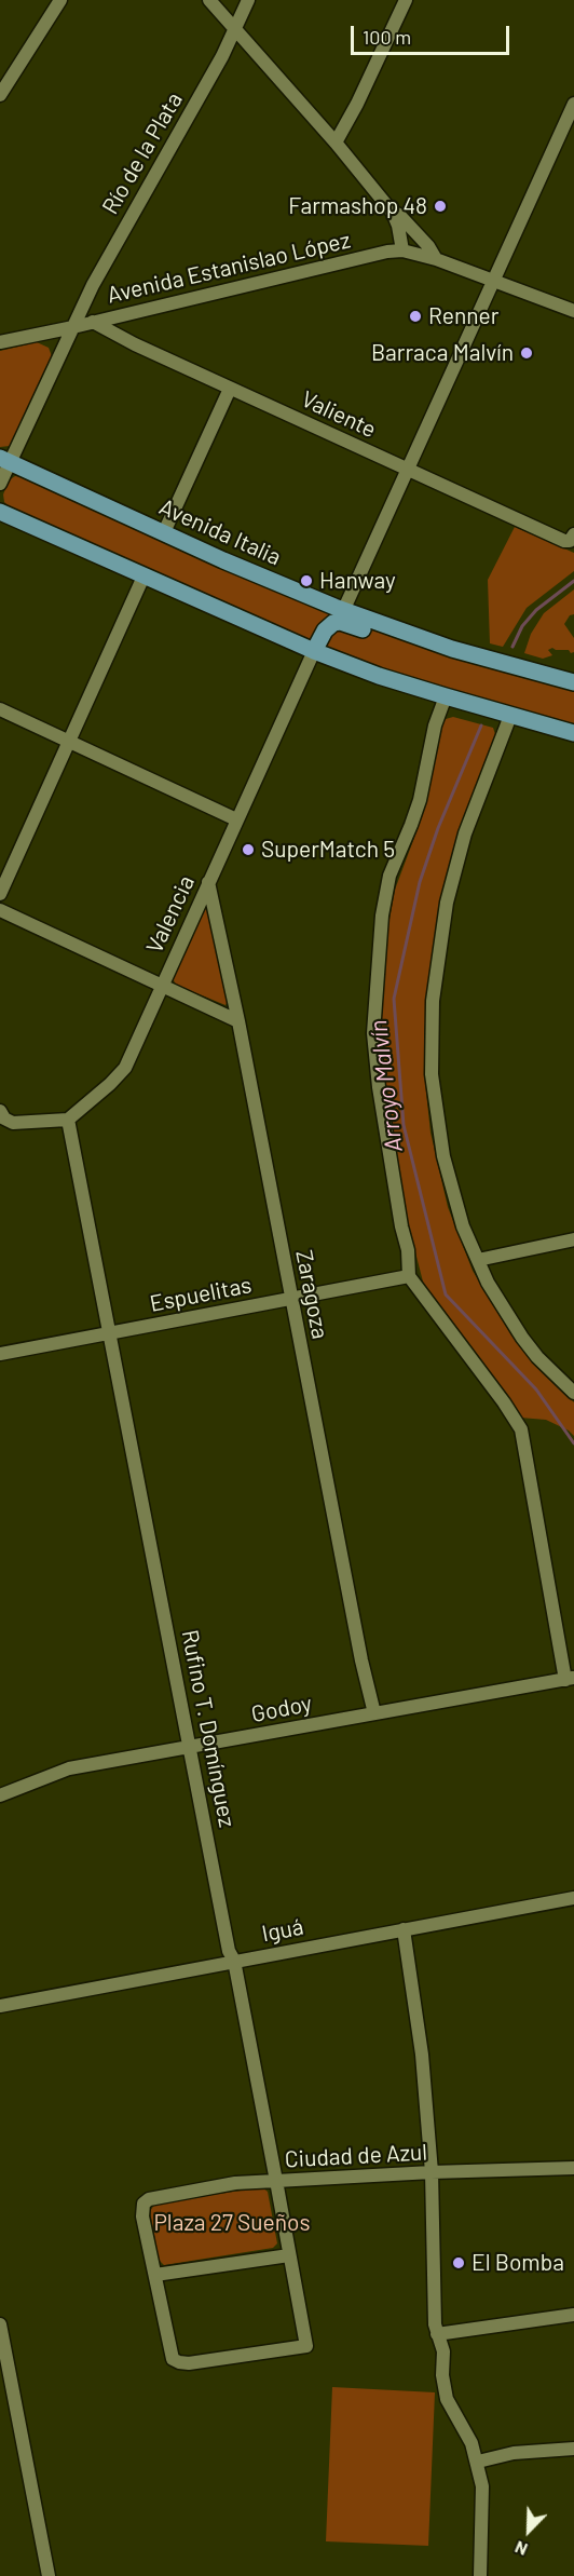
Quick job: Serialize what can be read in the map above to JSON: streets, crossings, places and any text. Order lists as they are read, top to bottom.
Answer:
{
  "streets": {
    "main road": ["Avenida Italia"],
    "street": [
      "Río de la Plata",
      "Avenida Estanislao López",
      "Valiente",
      "Valencia",
      "Espuelitas",
      "Zaragoza",
      "Godoy",
      "Rufino T. Domínguez",
      "Iguá",
      "Ciudad de Azul"
    ]
  },
  "crossings": [
    ["Río de la Plata", "Avenida Estanislao López"],
    ["Río de la Plata", "Avenida Italia"],
    ["Avenida Estanislao López", "Valiente"],
    ["Valencia", "Zaragoza"],
    ["Valencia", "Rufino T. Domínguez"],
    ["Espuelitas", "Zaragoza"],
    ["Espuelitas", "Rufino T. Domínguez"],
    ["Zaragoza", "Godoy"],
    ["Godoy", "Rufino T. Domínguez"],
    ["Rufino T. Domínguez", "Iguá"],
    ["Rufino T. Domínguez", "Ciudad de Azul"]
  ],
  "water": ["Arroyo Malvín"],
  "parks": ["Plaza 27 Sueños"],
  "places": [
    "Farmashop 48",
    "Renner",
    "Barraca Malvín",
    "Hanway",
    "SuperMatch 5",
    "El Bomba"
  ],
  "scale_bar": "100 m",
  "north": "bottom left"
}
